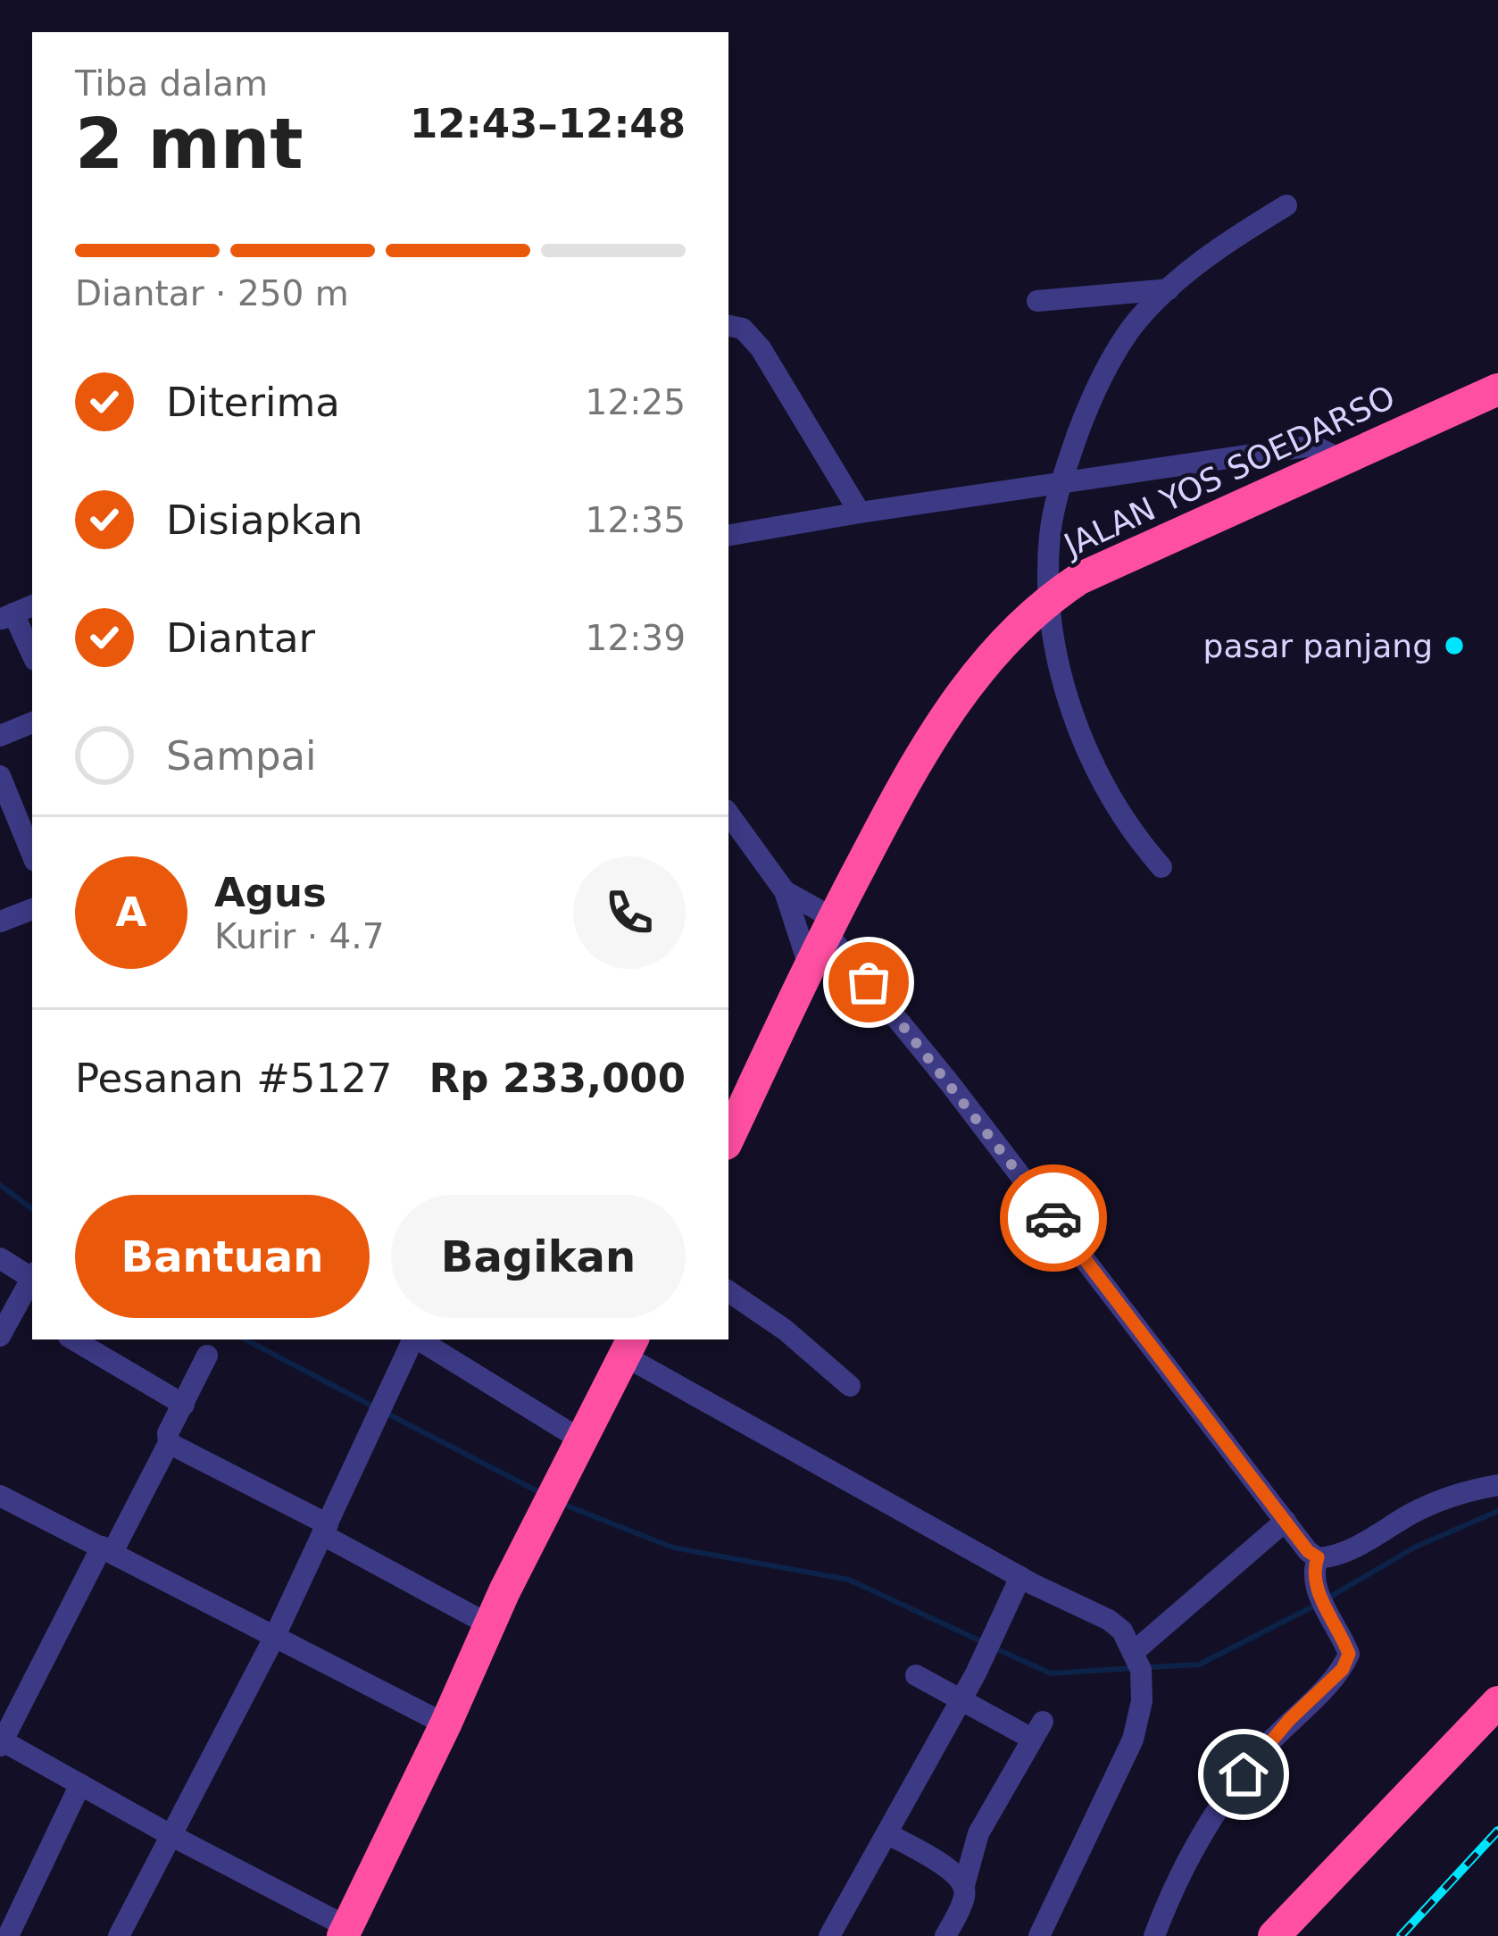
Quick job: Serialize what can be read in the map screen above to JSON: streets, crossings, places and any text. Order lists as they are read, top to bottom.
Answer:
{
  "streets": {
    "highway": ["JALAN YOS SOEDARSO"]
  },
  "places": ["pasar panjang"],
  "page": {
    "heading": ["2 mnt", "Tiba dalam", "12:43–12:48"],
    "panel": [
      "Agus",
      "Kurir · 4.7",
      "Pesanan #5127",
      "Rp 233,000"
    ],
    "bar": "Diantar · 250 m",
    "list": [
      ["Diterima", "12:25"],
      ["Disiapkan", "12:35"],
      ["Diantar", "12:39"],
      "Sampai"
    ],
    "round": "A",
    "buttons": ["Bantuan", "Bagikan"]
  }
}
